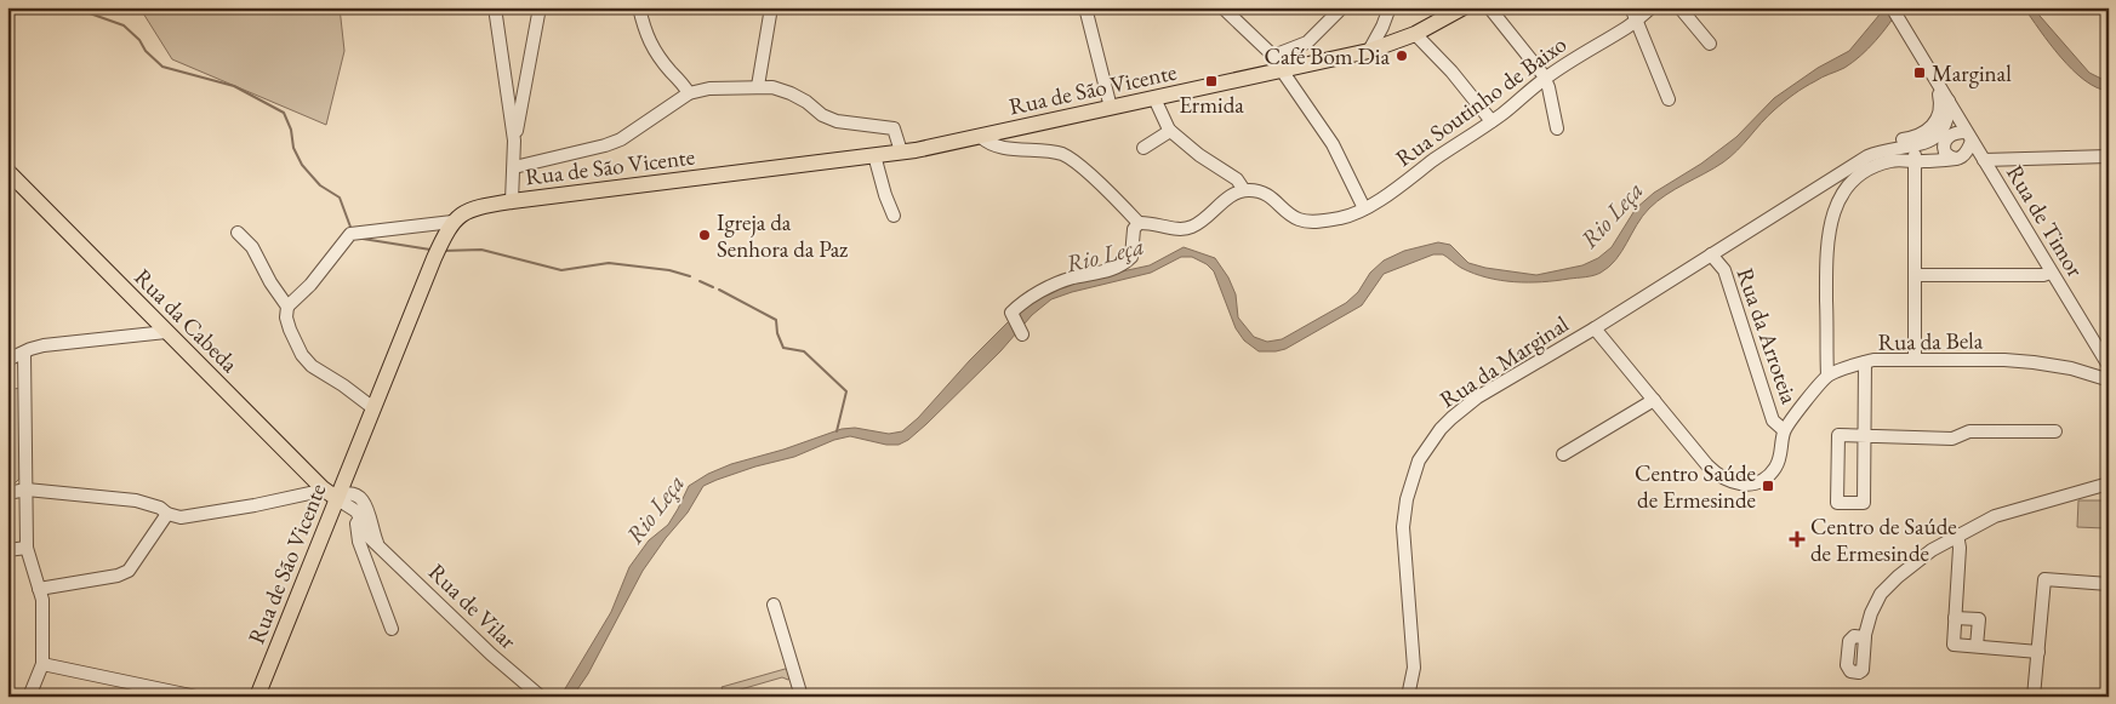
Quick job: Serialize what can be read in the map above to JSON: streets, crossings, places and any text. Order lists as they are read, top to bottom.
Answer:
{
  "streets": {
    "main road": ["Rua de São Vicente", "Rua da Cabeda"],
    "street": [
      "Rua Soutinho de Baixo",
      "Rua de Timor",
      "Rua da Arroteia",
      "Rua da Bela",
      "Rua da Marginal",
      "Rua de Vilar"
    ]
  },
  "crossings": [
    ["Rua de São Vicente", "Rua da Cabeda"],
    ["Rua de São Vicente", "Rua de Vilar"],
    ["Rua da Cabeda", "Rua de Vilar"],
    ["Rua da Arroteia", "Rua da Marginal"]
  ],
  "water": ["Rio Leça"],
  "places": {
    "other": ["Café Bom Dia", "Igreja da Senhora da Paz"],
    "transit": ["Marginal", "Ermida", "Centro Saúde de Ermesinde"],
    "health": ["Centro de Saúde de Ermesinde"]
  }
}
